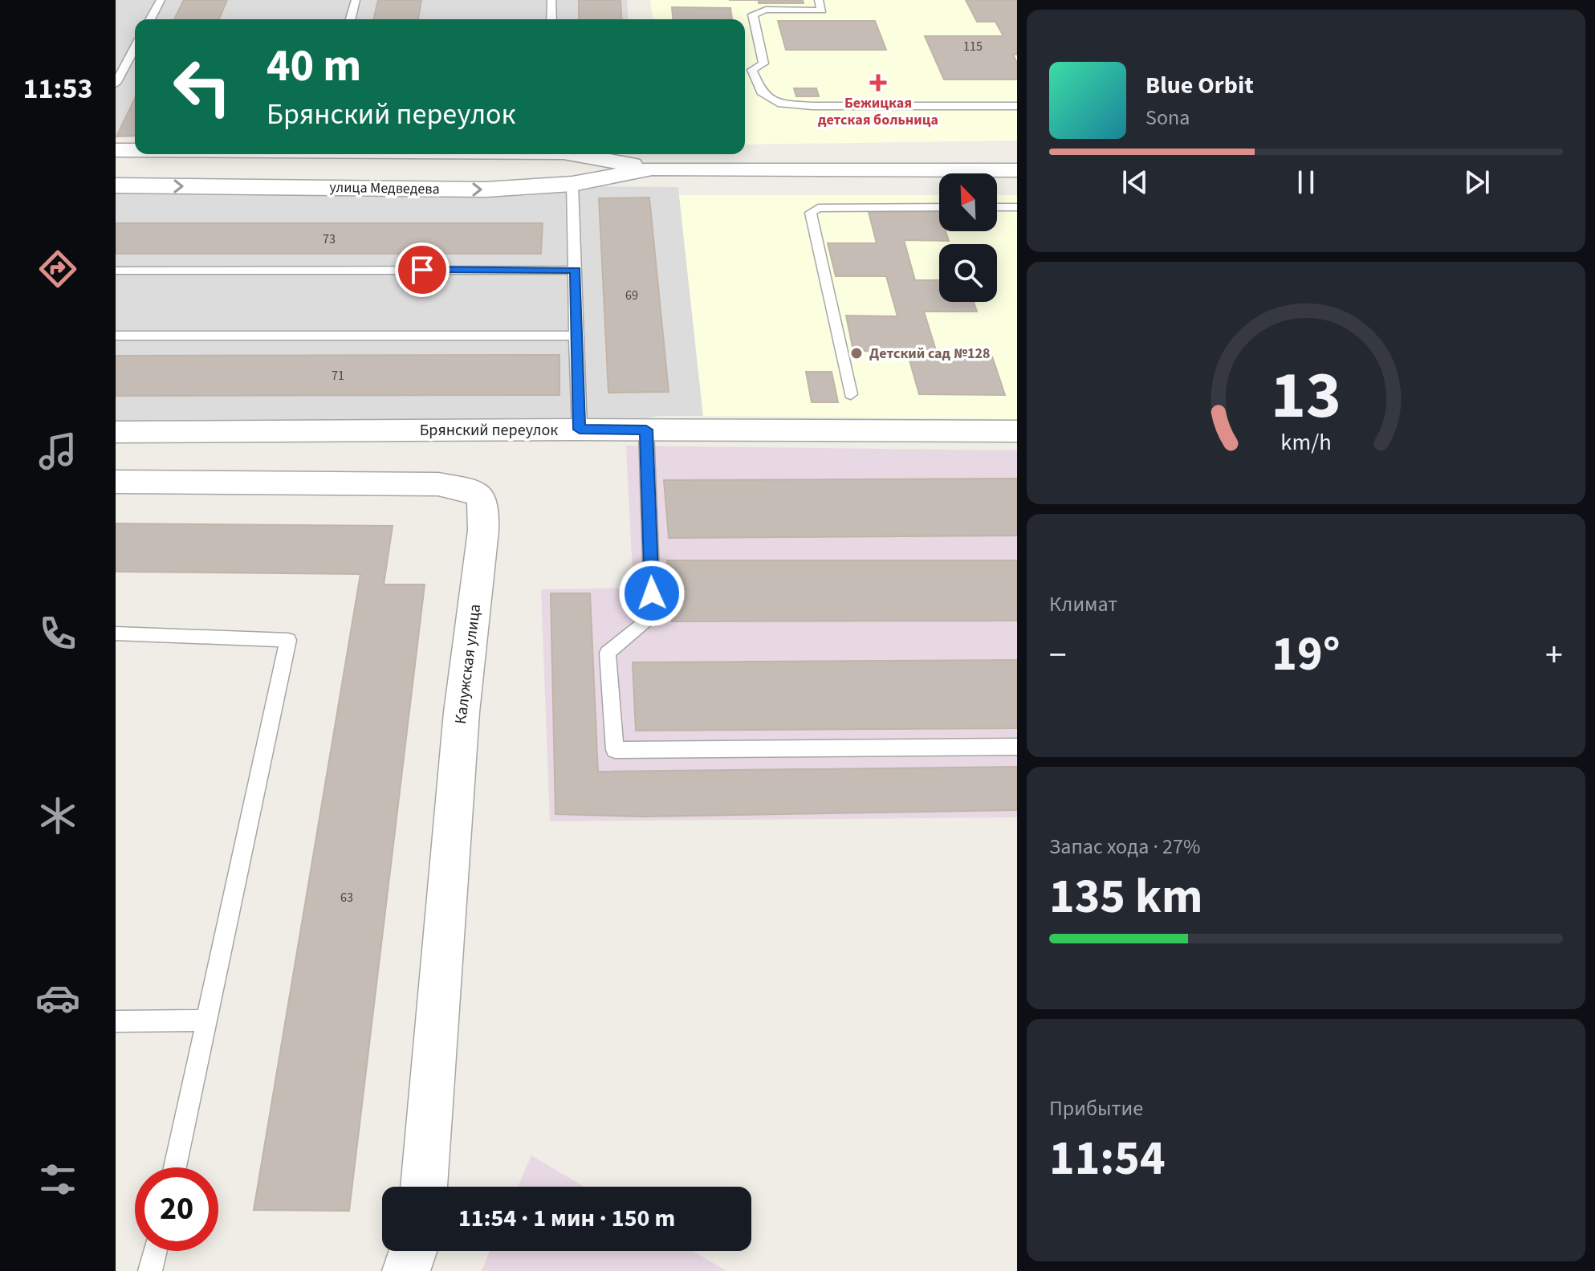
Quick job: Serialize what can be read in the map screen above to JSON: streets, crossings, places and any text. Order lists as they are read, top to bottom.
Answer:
{
  "streets": {
    "street": ["улица Медведева", "Брянский переулок", "Калужская улица"]
  },
  "one_way": ["улица Медведева"],
  "places": {
    "health": ["Бежицкая детская больница"],
    "other": ["Детский сад №128"]
  },
  "house_numbers": [
    "115",
    "73",
    "69",
    "71",
    "63"
  ],
  "north": "top left",
  "page": {
    "tabs": "11:53",
    "turn": ["40 m", "Брянский переулок"],
    "song": ["Blue Orbit", "Sona"],
    "tile": [
      "Климат",
      ["Запас хода · 27%", "135 km"],
      ["Прибытие", "11:54"]
    ],
    "heat": ["−", "19°", "+"],
    "limit": "20",
    "trip": "11:54 · 1 мин · 150 m",
    "gauge": ["13", "km/h"]
  }
}
